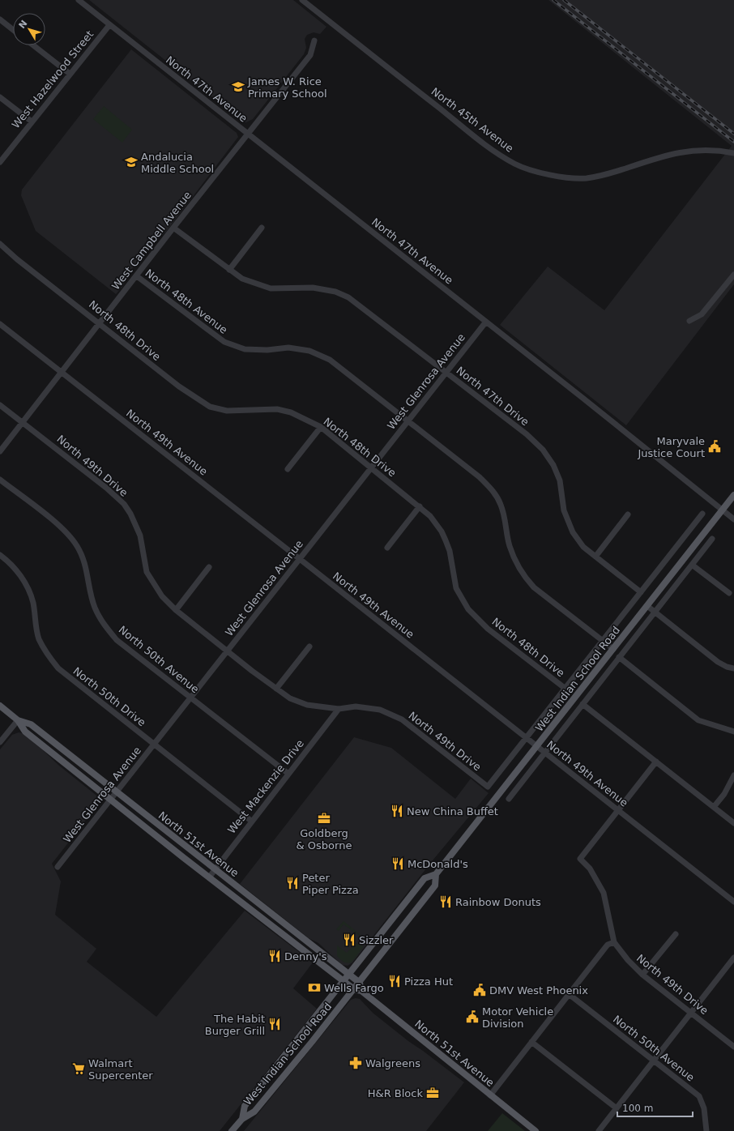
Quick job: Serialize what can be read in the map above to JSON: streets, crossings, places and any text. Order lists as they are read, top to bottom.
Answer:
{
  "streets": {
    "main road": ["West Indian School Road", "North 51st Avenue"],
    "street": [
      "West Hazelwood Street",
      "North 47th Avenue",
      "North 45th Avenue",
      "West Campbell Avenue",
      "North 48th Avenue",
      "North 48th Drive",
      "West Glenrosa Avenue",
      "North 47th Drive",
      "North 49th Avenue",
      "North 49th Drive",
      "North 50th Avenue",
      "North 50th Drive",
      "West Mackenzie Drive"
    ]
  },
  "crossings": [
    ["West Hazelwood Street", "North 47th Avenue"],
    ["North 47th Avenue", "West Campbell Avenue"],
    ["North 47th Avenue", "West Glenrosa Avenue"],
    ["North 47th Avenue", "West Indian School Road"],
    ["West Campbell Avenue", "North 48th Avenue"],
    ["West Campbell Avenue", "North 48th Drive"],
    ["West Campbell Avenue", "North 47th Drive"],
    ["West Campbell Avenue", "North 49th Avenue"],
    ["West Campbell Avenue", "North 49th Drive"],
    ["North 48th Avenue", "West Glenrosa Avenue"],
    ["North 48th Avenue", "West Indian School Road"],
    ["North 48th Drive", "West Glenrosa Avenue"],
    ["North 48th Drive", "West Indian School Road"],
    ["West Glenrosa Avenue", "North 47th Drive"],
    ["West Glenrosa Avenue", "North 49th Avenue"],
    ["West Glenrosa Avenue", "North 49th Drive"],
    ["West Glenrosa Avenue", "North 50th Avenue"],
    ["West Glenrosa Avenue", "North 50th Drive"],
    ["West Glenrosa Avenue", "North 51st Avenue"],
    ["North 47th Drive", "West Indian School Road"],
    ["North 49th Avenue", "North 49th Drive"],
    ["North 49th Avenue", "West Indian School Road"],
    ["North 49th Drive", "West Indian School Road"],
    ["North 49th Drive", "West Mackenzie Drive"],
    ["North 50th Avenue", "West Mackenzie Drive"],
    ["West Indian School Road", "North 51st Avenue"],
    ["North 50th Drive", "West Mackenzie Drive"],
    ["West Mackenzie Drive", "North 51st Avenue"]
  ],
  "places": {
    "school or university": ["James W. Rice Primary School", "Andalucia Middle School"],
    "public building": ["Maryvale Justice Court", "DMV West Phoenix", "Motor Vehicle Division"],
    "restaurant": [
      "New China Buffet",
      "McDonald's",
      "Peter Piper Pizza",
      "Rainbow Donuts",
      "Sizzler",
      "Denny's",
      "Pizza Hut",
      "The Habit Burger Grill"
    ],
    "office": ["Goldberg & Osborne", "H&R Block"],
    "bank": ["Wells Fargo"],
    "pharmacy": ["Walgreens"],
    "supermarket": ["Walmart Supercenter"]
  },
  "scale_bar": "100 m",
  "north": "top left"
}
